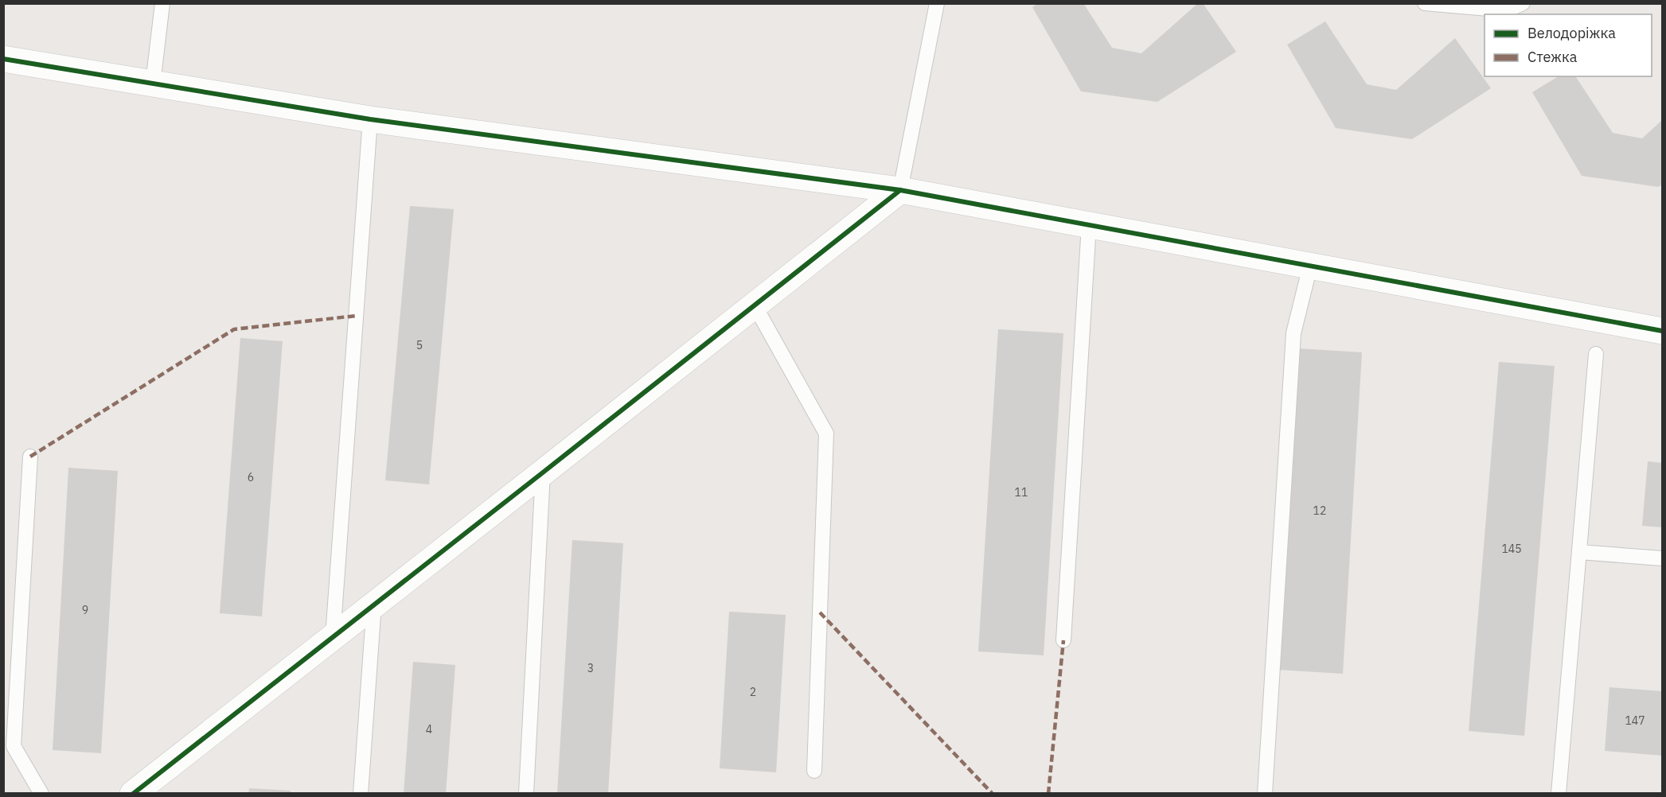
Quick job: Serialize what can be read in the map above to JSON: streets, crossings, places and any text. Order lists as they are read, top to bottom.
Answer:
{
  "house_numbers": [
    "5",
    "6",
    "11",
    "12",
    "145",
    "9",
    "3",
    "2",
    "147",
    "4"
  ],
  "legend": ["Велодоріжка", "Стежка"]
}
